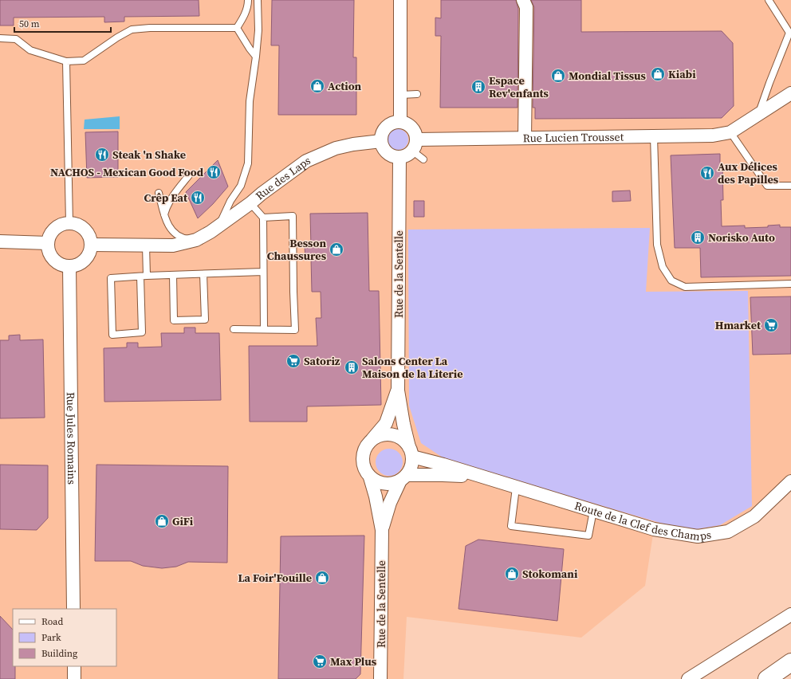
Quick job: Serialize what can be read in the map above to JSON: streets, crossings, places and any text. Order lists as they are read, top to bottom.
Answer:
{
  "streets": {
    "street": [
      "Rue Lucien Trousset",
      "Rue des Laps",
      "Rue de la Sentelle",
      "Rue Jules Romains",
      "Route de la Clef des Champs"
    ]
  },
  "crossings": [
    ["Rue Lucien Trousset", "Rue des Laps"],
    ["Rue Lucien Trousset", "Rue de la Sentelle"],
    ["Rue des Laps", "Rue de la Sentelle"],
    ["Rue des Laps", "Rue Jules Romains"]
  ],
  "places": {
    "shop": [
      "Kiabi",
      "Mondial Tissus",
      "Action",
      "Besson Chaussures",
      "GiFi",
      "Stokomani",
      "La Foir'Fouille"
    ],
    "building": ["Espace Rev'enfants", "Norisko Auto", "Salons Center La Maison de la Literie"],
    "restaurant": [
      "Steak 'n Shake",
      "NACHOS - Mexican Good Food",
      "Aux Délices des Papilles",
      "Crêp Eat"
    ],
    "supermarket": ["Hmarket", "Satoriz", "Max Plus"]
  },
  "legend": ["Road", "Park", "Building"],
  "scale_bar": "50 m"
}
